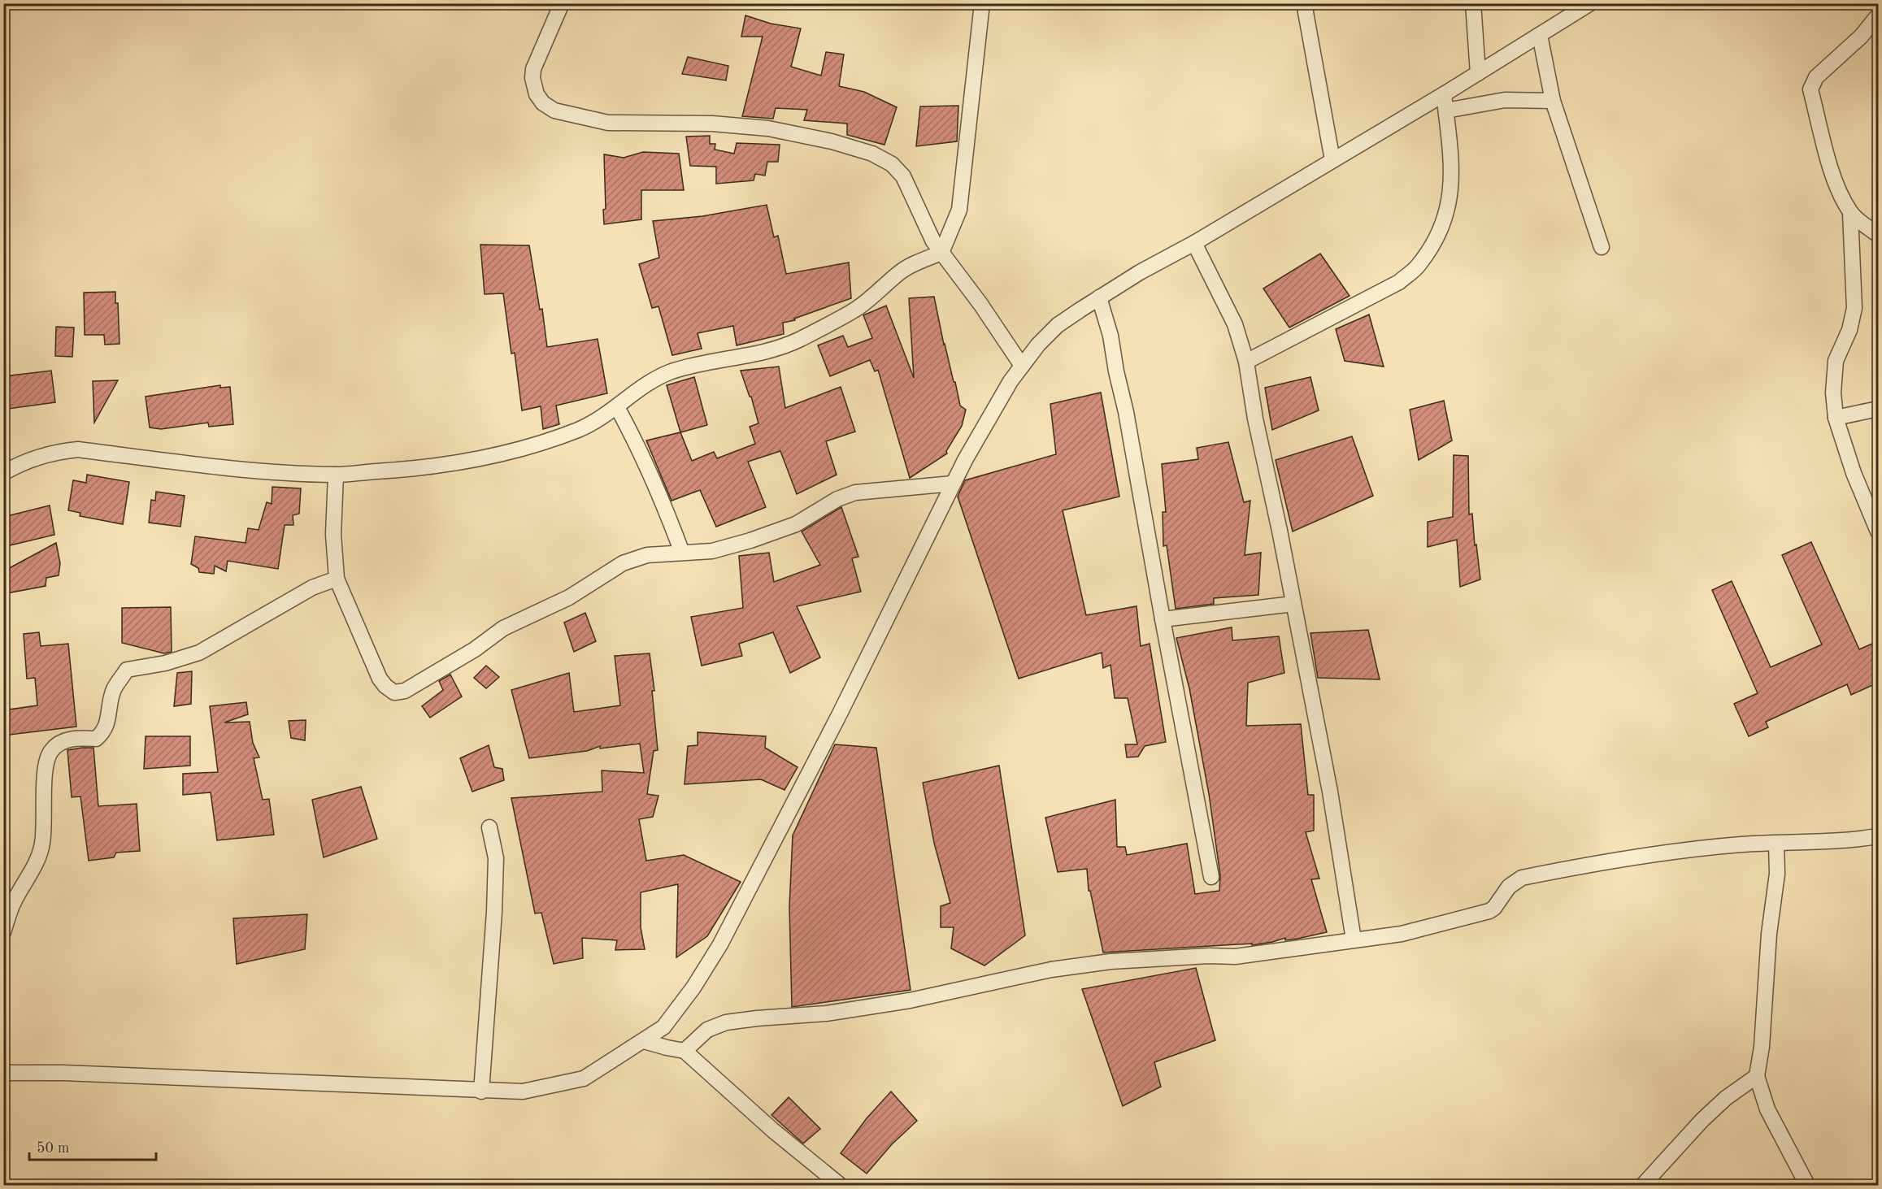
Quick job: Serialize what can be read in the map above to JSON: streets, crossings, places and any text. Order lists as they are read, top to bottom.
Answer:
{
  "scale_bar": "50 m"
}
